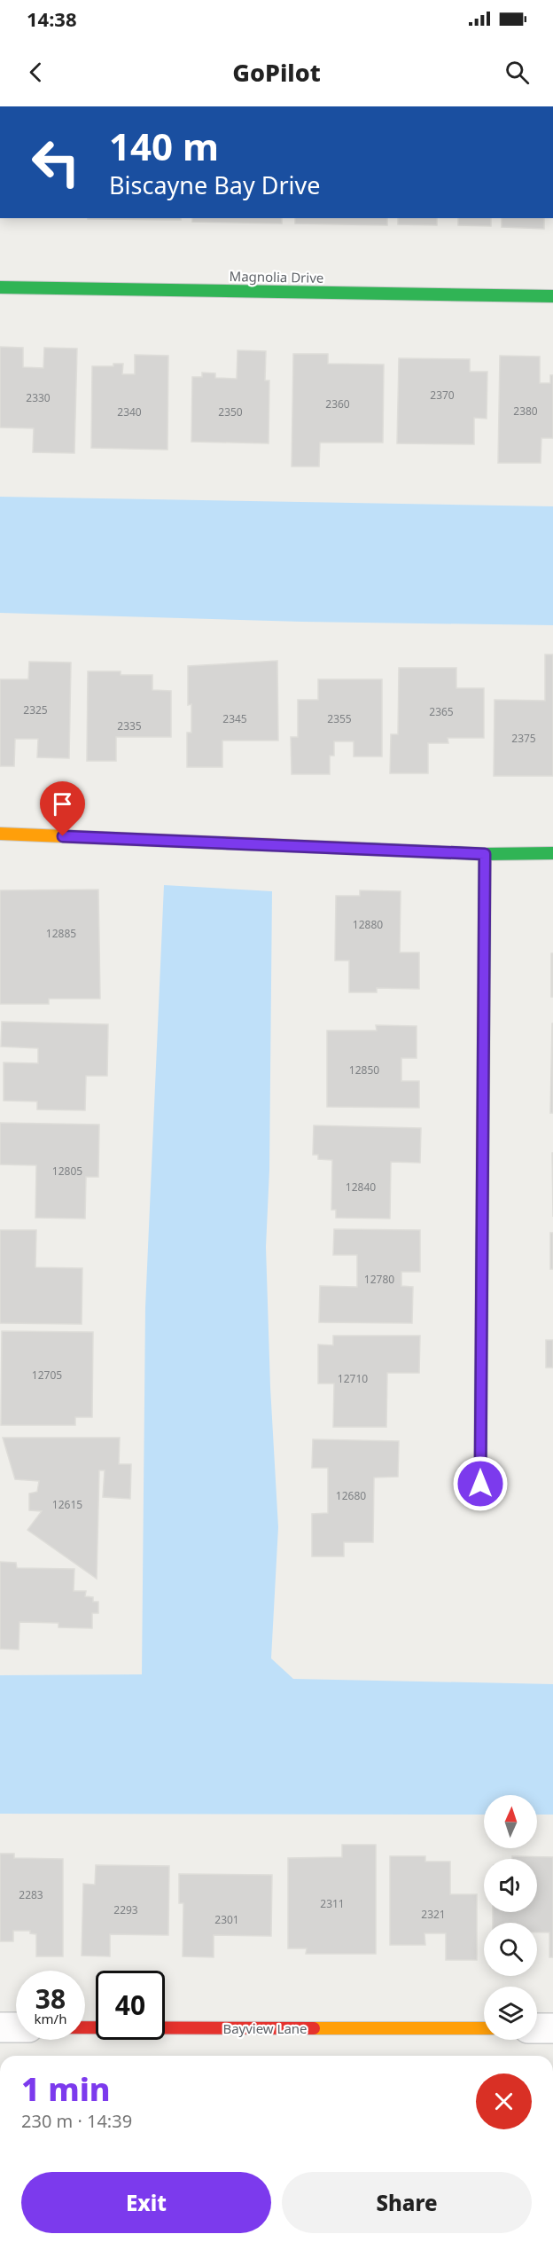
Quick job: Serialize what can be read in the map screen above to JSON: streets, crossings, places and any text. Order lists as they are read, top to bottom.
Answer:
{
  "streets": {
    "street": ["Magnolia Drive", "Bayview Lane"]
  },
  "house_numbers": [
    "2370",
    "2330",
    "2360",
    "2380",
    "2340",
    "2350",
    "2325",
    "2365",
    "2345",
    "2355",
    "2335",
    "2375",
    "12880",
    "12885",
    "12850",
    "12805",
    "12840",
    "12780",
    "12705",
    "12710",
    "12680",
    "12615",
    "2283",
    "2311",
    "2293",
    "2321",
    "2301"
  ],
  "north": "top",
  "page": {
    "status": "14:38",
    "header": "GoPilot",
    "turn": ["140 m", "Biscayne Bay Drive"],
    "speed": "38 km/h",
    "limit": "40",
    "heading": ["1 min", "230 m · 14:39"],
    "buttons": ["Exit", "Share"]
  }
}
